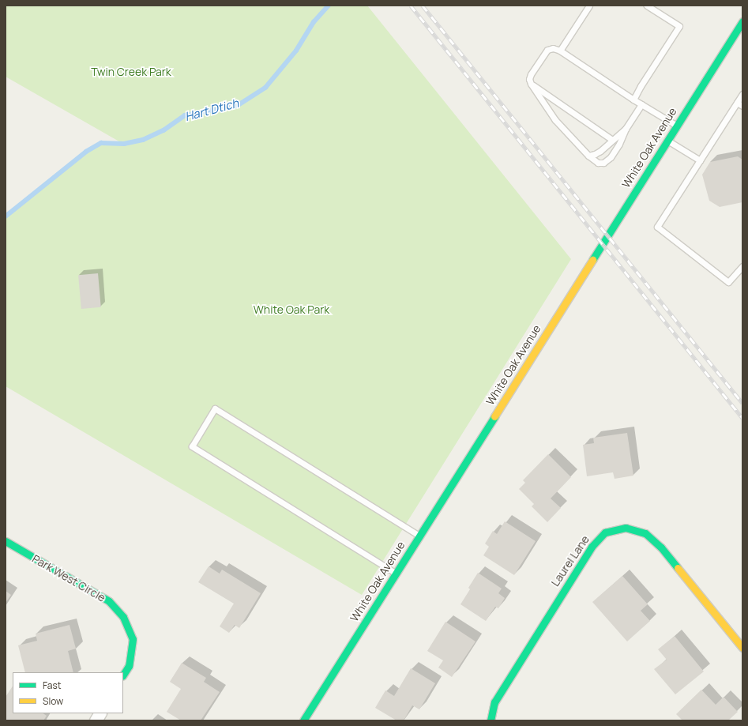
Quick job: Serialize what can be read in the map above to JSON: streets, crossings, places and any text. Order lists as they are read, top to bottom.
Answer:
{
  "streets": {
    "street": ["White Oak Avenue", "Laurel Lane", "Park West Circle"]
  },
  "water": ["Hart Dtich"],
  "parks": ["Twin Creek Park", "White Oak Park"],
  "legend": ["Fast", "Slow"]
}
